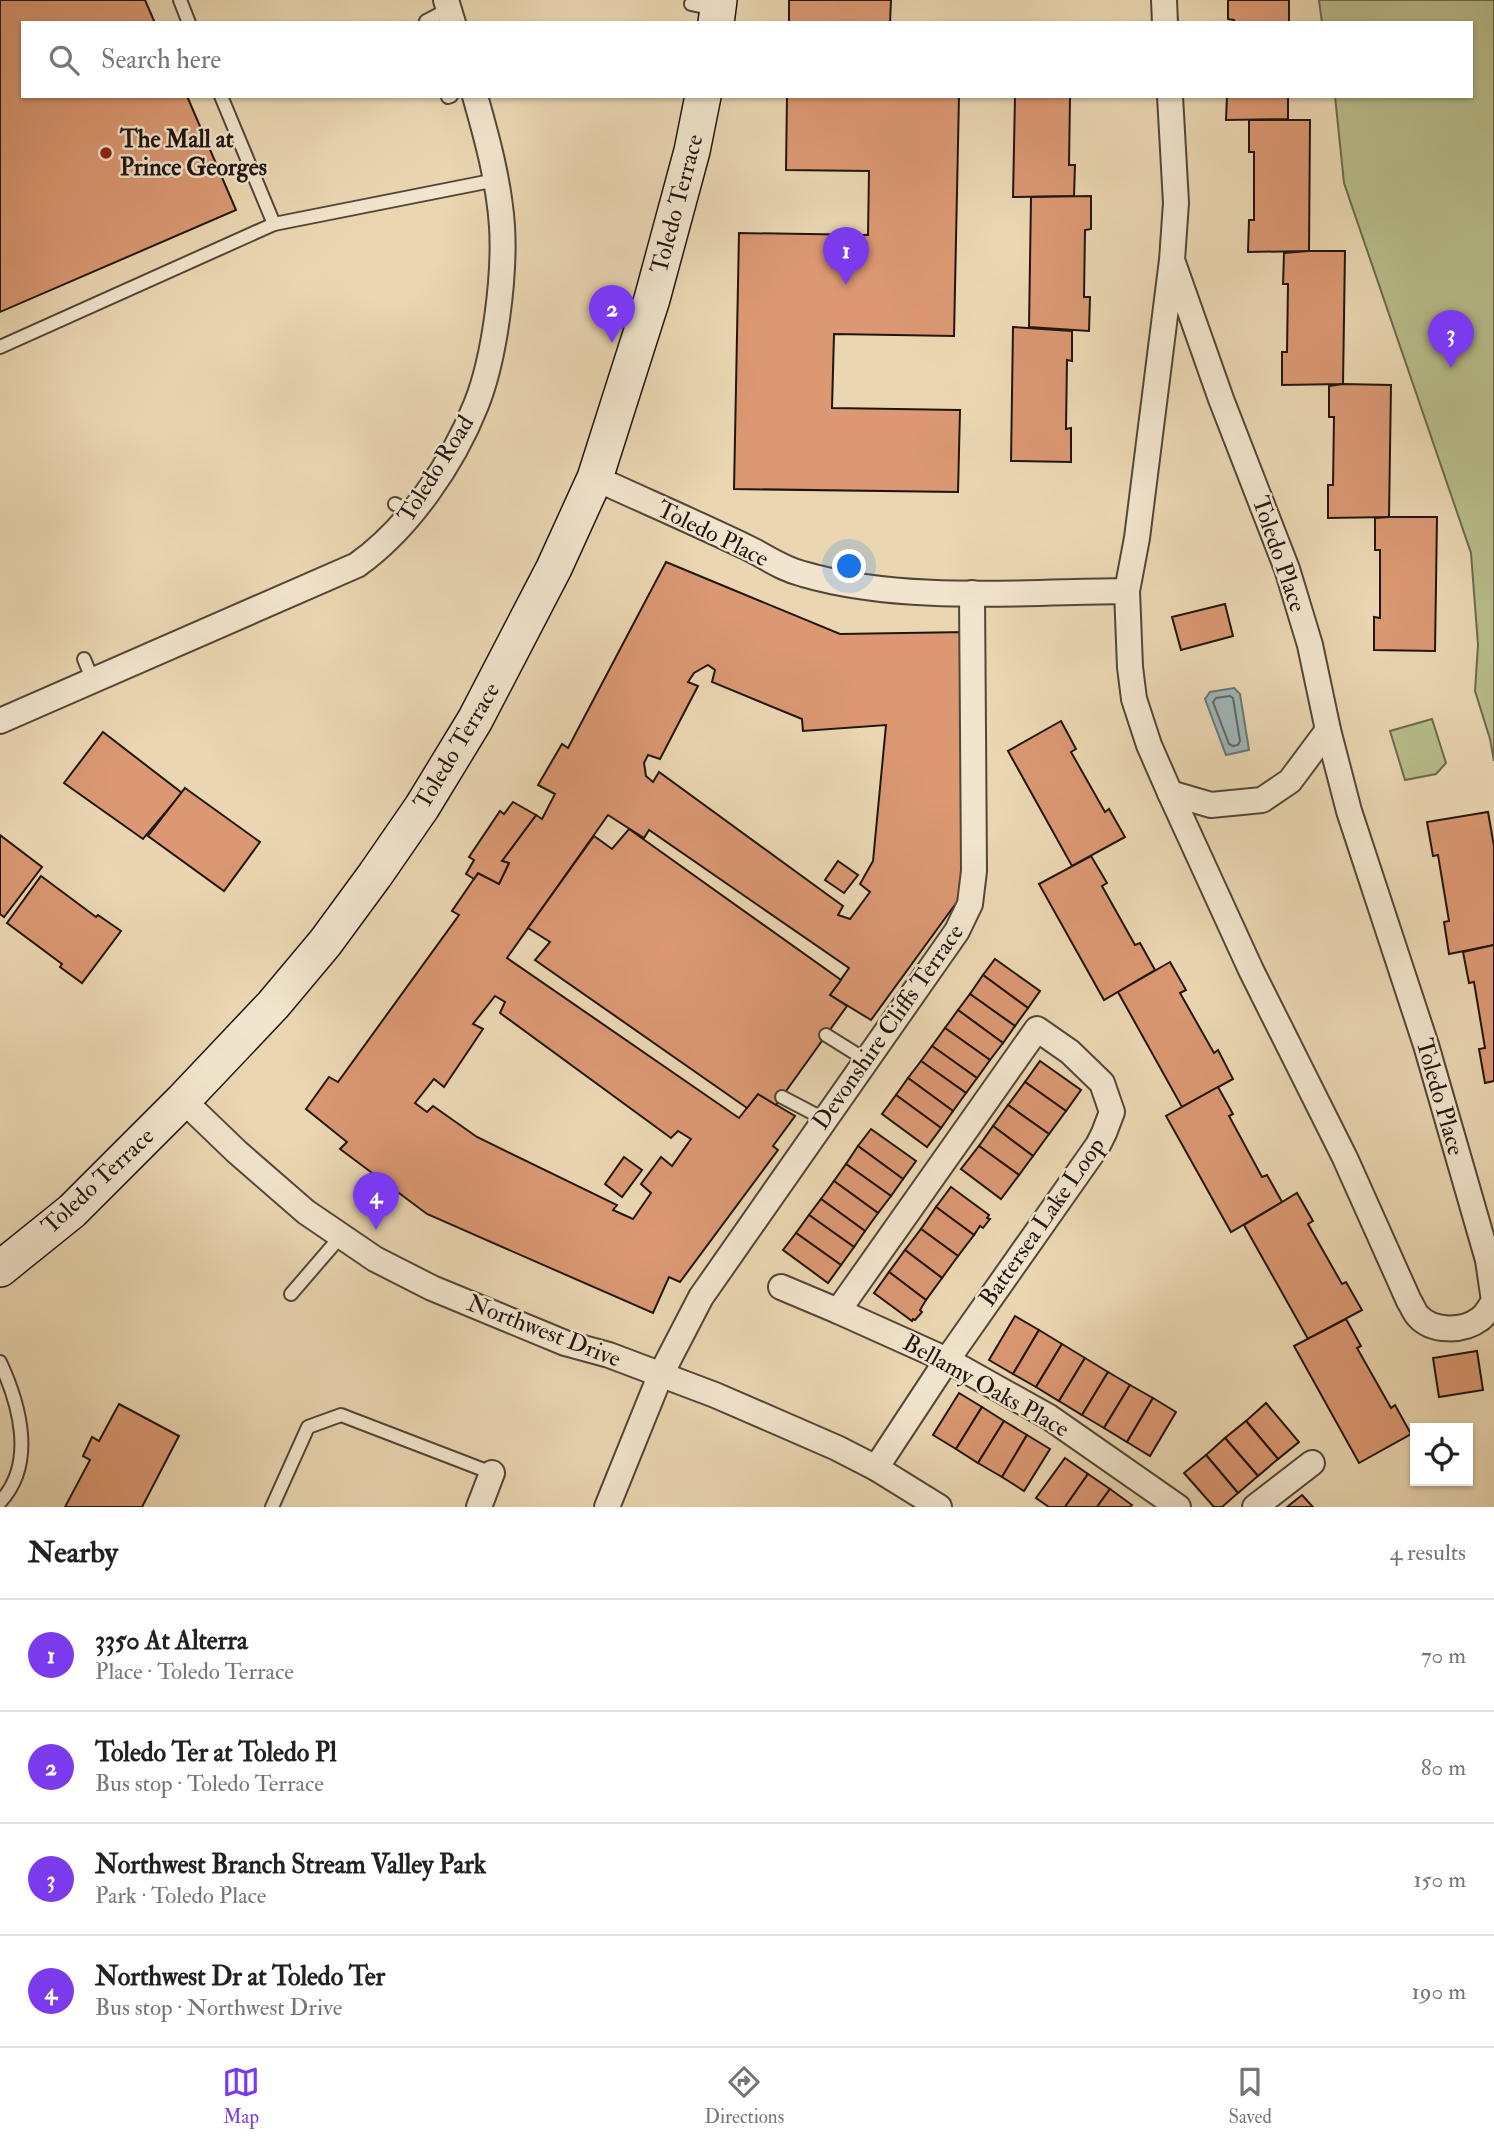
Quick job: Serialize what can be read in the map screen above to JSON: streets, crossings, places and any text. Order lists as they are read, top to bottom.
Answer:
{
  "streets": {
    "street": [
      "Toledo Terrace",
      "Toledo Road",
      "Toledo Place",
      "Devonshire Cliffs Terrace",
      "Battersea Lake Loop",
      "Northwest Drive",
      "Bellamy Oaks Place"
    ]
  },
  "crossings": [
    ["Toledo Terrace", "Toledo Place"],
    ["Toledo Terrace", "Northwest Drive"],
    ["Toledo Place", "Devonshire Cliffs Terrace"],
    ["Devonshire Cliffs Terrace", "Northwest Drive"],
    ["Battersea Lake Loop", "Northwest Drive"],
    ["Battersea Lake Loop", "Bellamy Oaks Place"]
  ],
  "places": ["The Mall at Prince Georges"],
  "page": {
    "search": "Search here",
    "pins": [
      "1",
      "2",
      "3",
      "4"
    ],
    "heading": ["Nearby", "4 results"],
    "list": [
      {
        "mark": "1",
        "name": "3350 At Alterra",
        "note": "Place · Toledo Terrace",
        "value": "70 m"
      },
      {
        "mark": "2",
        "name": "Toledo Ter at Toledo Pl",
        "note": "Bus stop · Toledo Terrace",
        "value": "80 m"
      },
      {
        "mark": "3",
        "name": "Northwest Branch Stream Valley Park",
        "note": "Park · Toledo Place",
        "value": "150 m"
      },
      {
        "mark": "4",
        "name": "Northwest Dr at Toledo Ter",
        "note": "Bus stop · Northwest Drive",
        "value": "190 m"
      }
    ],
    "nav": ["Map", "Directions", "Saved"]
  }
}
